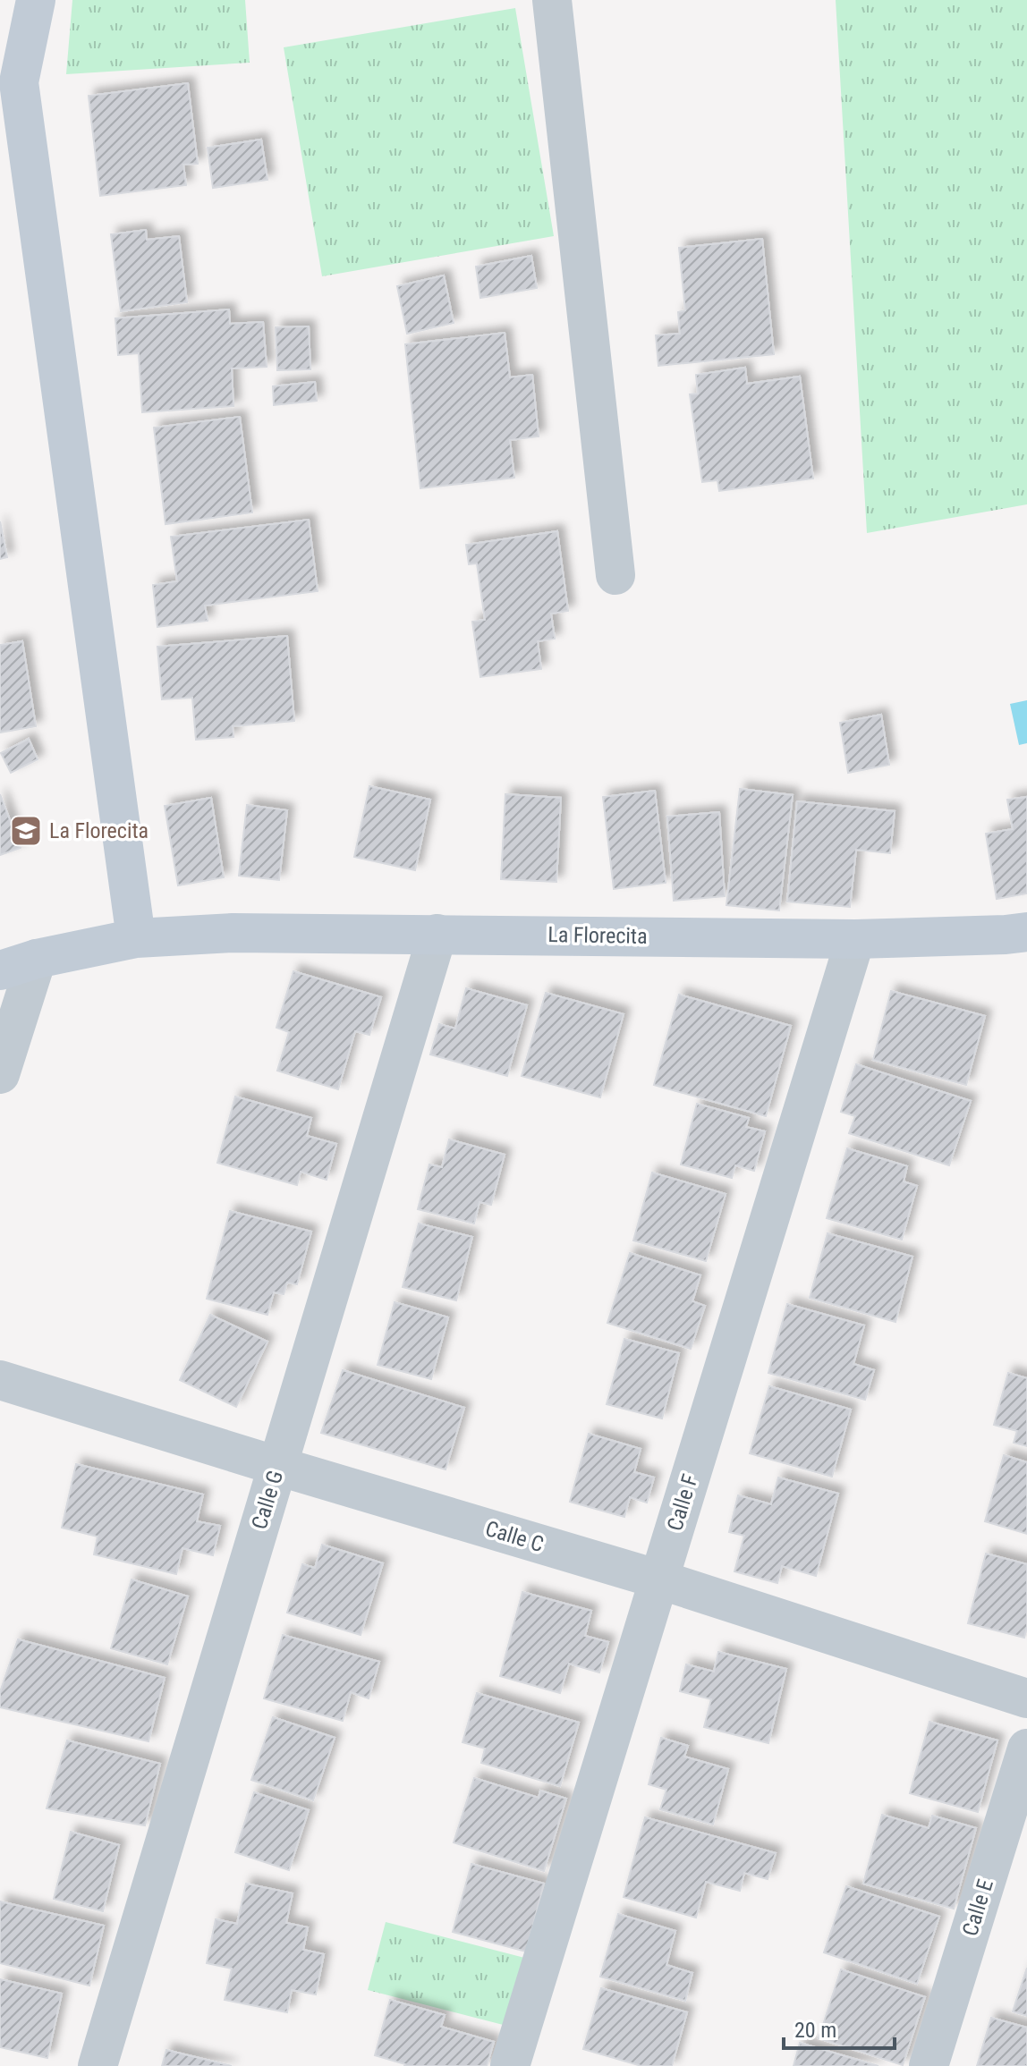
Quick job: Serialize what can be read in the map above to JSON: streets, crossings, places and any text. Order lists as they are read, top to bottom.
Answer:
{
  "streets": {
    "main road": ["La Florecita"],
    "street": [
      "Calle G",
      "Calle F",
      "Calle C",
      "Calle E"
    ]
  },
  "crossings": [
    ["La Florecita", "Calle G"],
    ["La Florecita", "Calle F"],
    ["Calle G", "Calle C"],
    ["Calle F", "Calle C"]
  ],
  "places": {
    "school or university": ["La Florecita"]
  },
  "scale_bar": "20 m"
}
